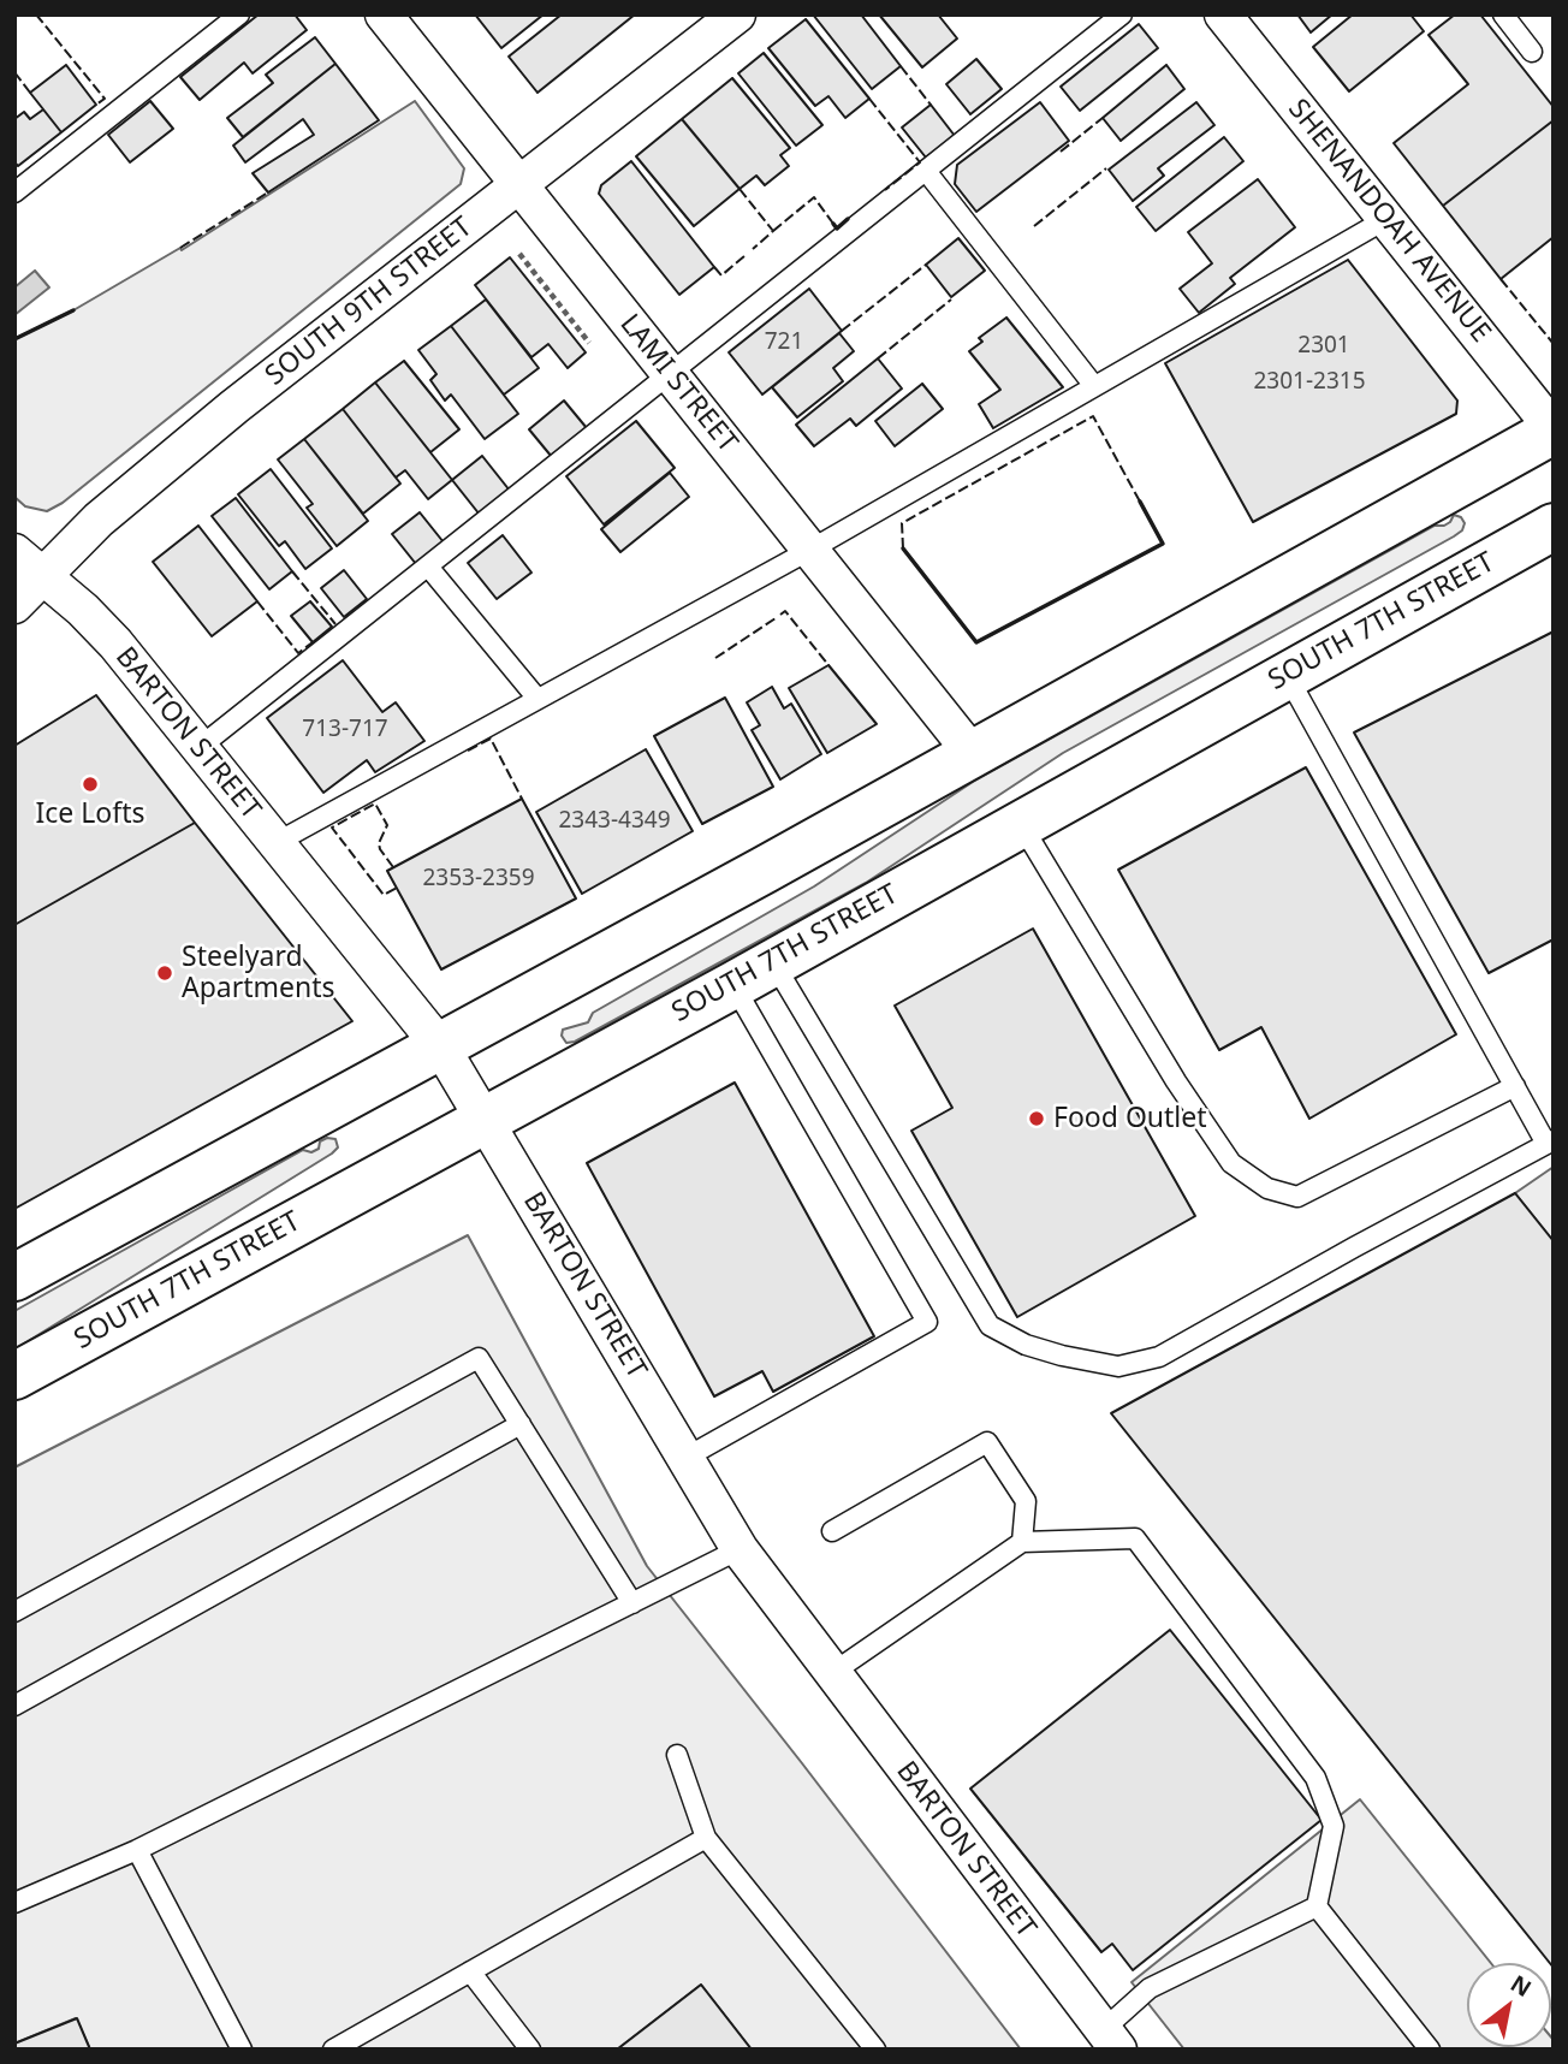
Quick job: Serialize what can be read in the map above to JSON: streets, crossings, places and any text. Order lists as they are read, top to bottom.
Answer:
{
  "streets": {
    "main road": ["SOUTH 7TH STREET"],
    "street": [
      "SHENANDOAH AVENUE",
      "SOUTH 9TH STREET",
      "LAMI STREET",
      "BARTON STREET"
    ]
  },
  "crossings": [
    ["SOUTH 9TH STREET", "LAMI STREET"],
    ["SOUTH 9TH STREET", "BARTON STREET"],
    ["SOUTH 7TH STREET", "BARTON STREET"]
  ],
  "places": ["Ice Lofts", "Steelyard Apartments", "Food Outlet"],
  "house_numbers": [
    "721",
    "2301",
    "2301-2315",
    "713-717",
    "2343-4349",
    "2353-2359"
  ],
  "north": "top right"
}
